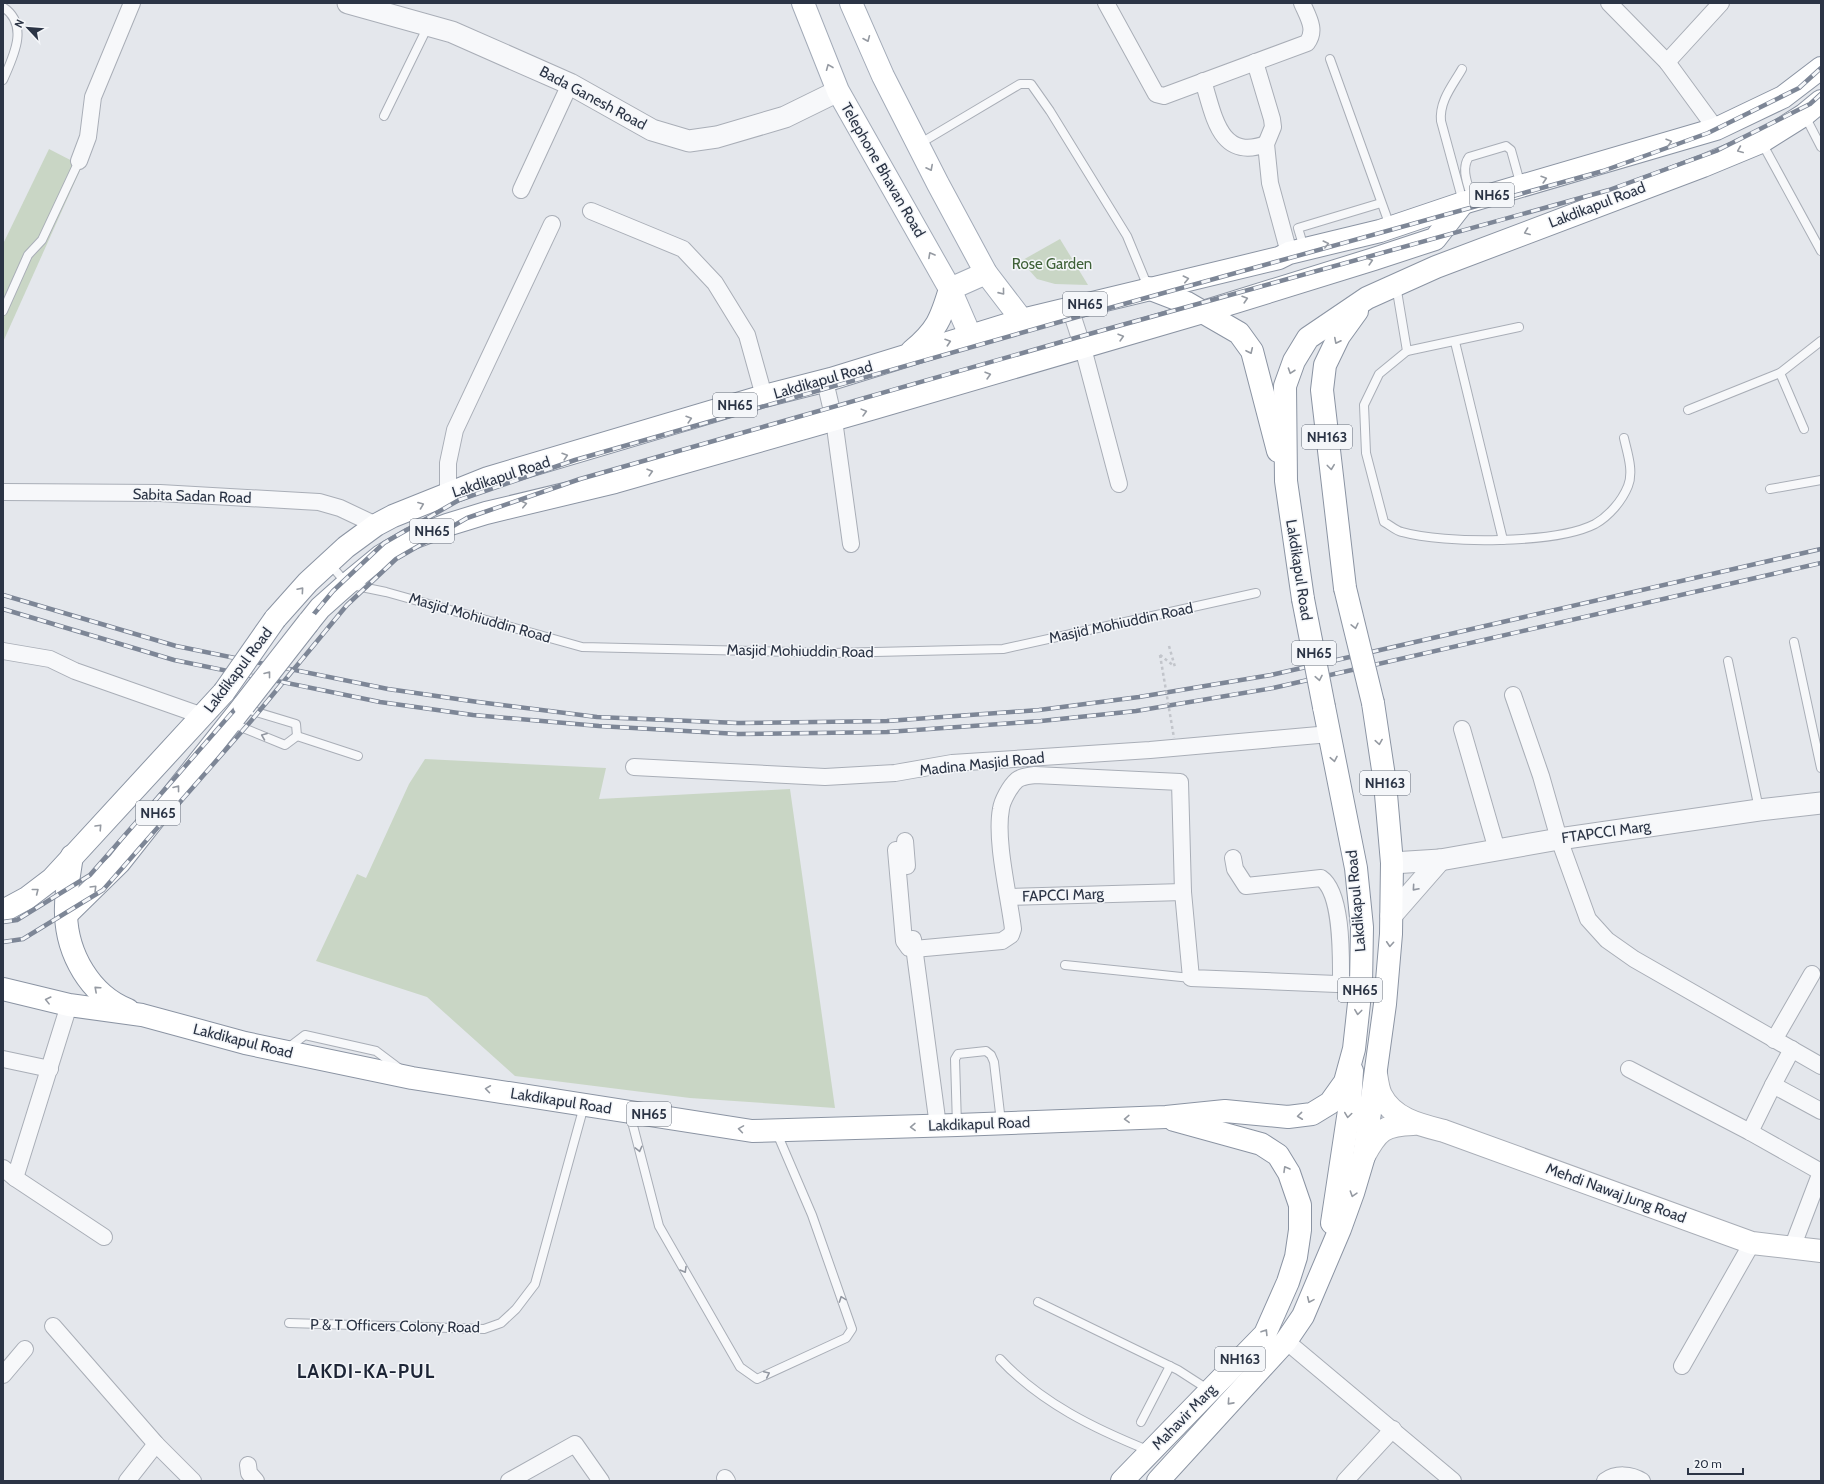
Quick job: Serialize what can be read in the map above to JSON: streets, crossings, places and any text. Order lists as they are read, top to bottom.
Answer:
{
  "streets": {
    "main road": [
      "Telephone Bhavan Road",
      "NH65",
      "Lakdikapul Road",
      "NH163",
      "Mehdi Nawaj Jung Road",
      "Mahavir Marg"
    ],
    "street": [
      "Bada Ganesh Road",
      "Sabita Sadan Road",
      "Madina Masjid Road",
      "FTAPCCI Marg",
      "FAPCCI Marg"
    ],
    "lane": ["Masjid Mohiuddin Road", "P & T Officers Colony Road"]
  },
  "crossings": [
    ["Bada Ganesh Road", "Telephone Bhavan Road"],
    ["Telephone Bhavan Road", "Lakdikapul Road"],
    ["NH65", "Lakdikapul Road"],
    ["Lakdikapul Road", "NH163"],
    ["Lakdikapul Road", "Sabita Sadan Road"],
    ["Lakdikapul Road", "Masjid Mohiuddin Road"],
    ["Lakdikapul Road", "Madina Masjid Road"],
    ["Lakdikapul Road", "FTAPCCI Marg"],
    ["Lakdikapul Road", "P & T Officers Colony Road"],
    ["Lakdikapul Road", "Mahavir Marg"],
    ["NH163", "Mahavir Marg"]
  ],
  "districts": ["LAKDI-KA-PUL"],
  "parks": ["Rose Garden"],
  "scale_bar": "20 m",
  "north": "top left"
}
